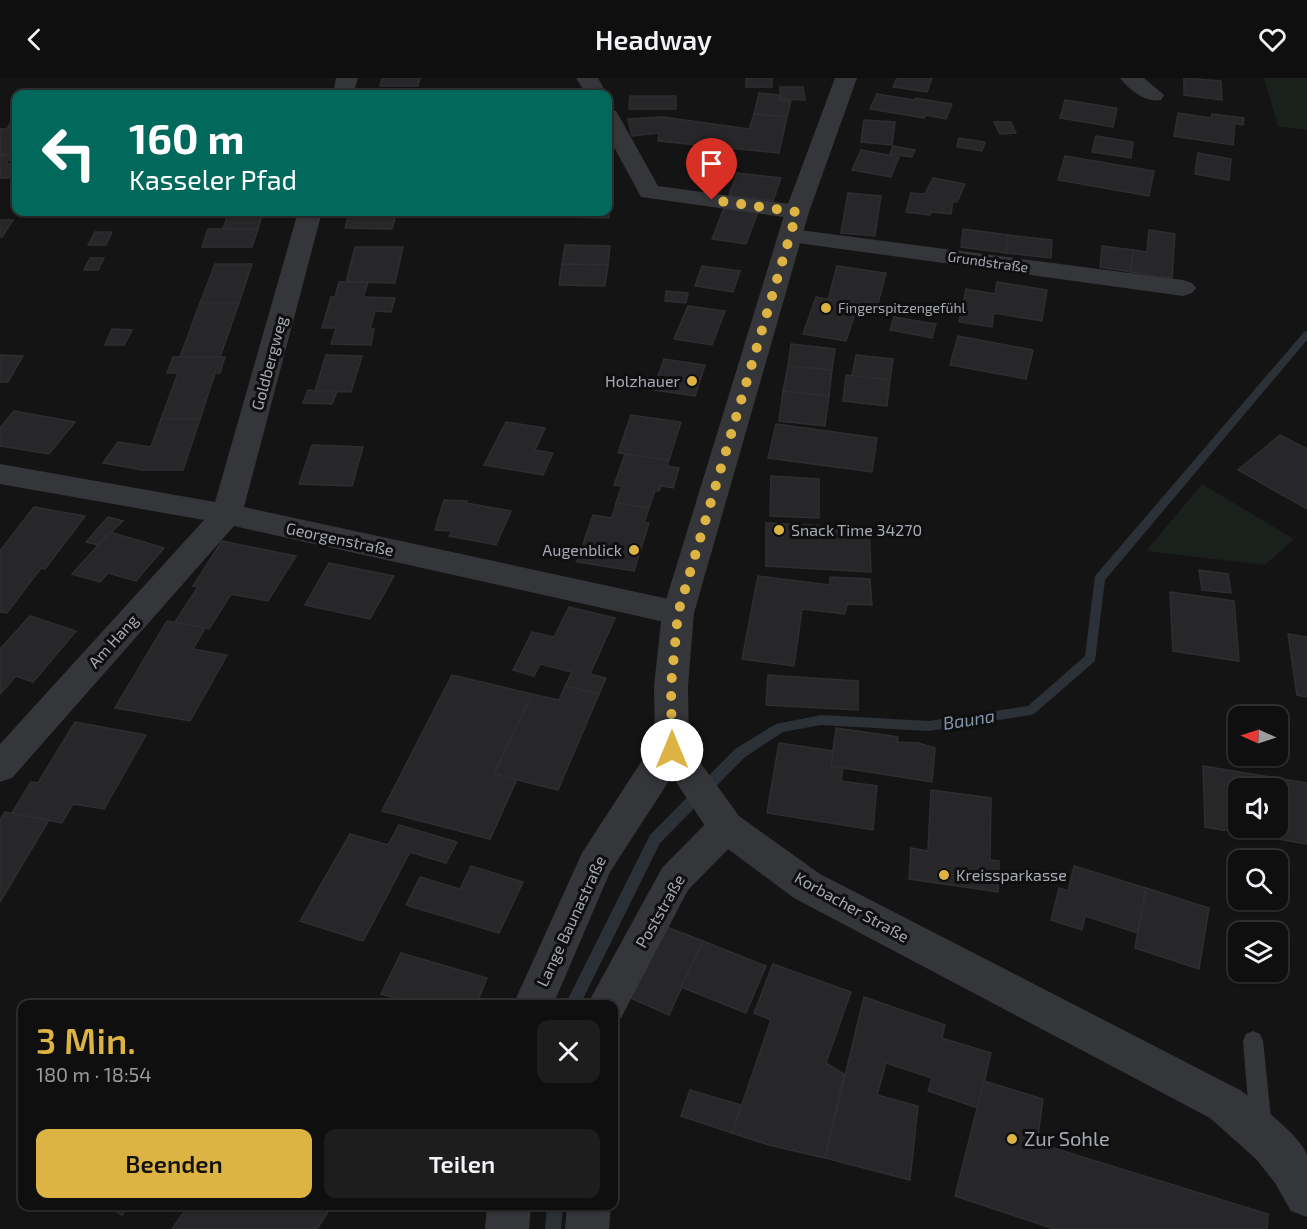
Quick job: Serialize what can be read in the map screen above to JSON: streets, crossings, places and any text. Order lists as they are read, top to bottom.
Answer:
{
  "streets": {
    "street": [
      "Grundstraße",
      "Goldbergweg",
      "Georgenstraße",
      "Am Hang",
      "Korbacher Straße",
      "Poststraße",
      "Lange Baunastraße"
    ]
  },
  "crossings": [
    ["Goldbergweg", "Georgenstraße"],
    ["Goldbergweg", "Am Hang"],
    ["Georgenstraße", "Am Hang"],
    ["Korbacher Straße", "Poststraße"],
    ["Korbacher Straße", "Lange Baunastraße"]
  ],
  "water": ["Bauna"],
  "places": [
    "Fingerspitzengefühl",
    "Holzhauer",
    "Snack Time 34270",
    "Augenblick",
    "Kreissparkasse",
    "Zur Sohle"
  ],
  "north": "left",
  "page": {
    "header": "Headway",
    "turn": ["160 m", "Kasseler Pfad"],
    "heading": ["3 Min.", "180 m · 18:54"],
    "buttons": ["Beenden", "Teilen"]
  }
}
